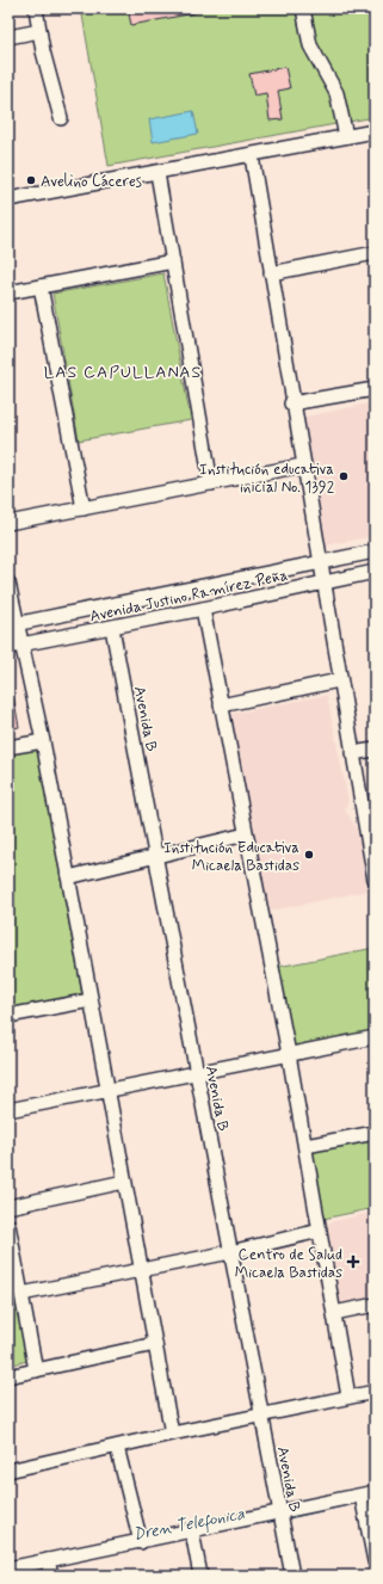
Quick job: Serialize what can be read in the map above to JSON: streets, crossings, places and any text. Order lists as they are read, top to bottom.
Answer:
{
  "streets": {
    "street": ["Avenida Justino Ramírez Peña", "Avenida B"]
  },
  "crossings": [
    ["Avenida Justino Ramírez Peña", "Avenida B"]
  ],
  "districts": ["LAS CAPULLANAS"],
  "water": ["Dren Telefonica"],
  "places": {
    "other": ["Avelino Cáceres", "Institución educativa inicial No. 1392", "Institución Educativa Micaela Bastidas"],
    "health": ["Centro de Salud Micaela Bastidas"]
  }
}
